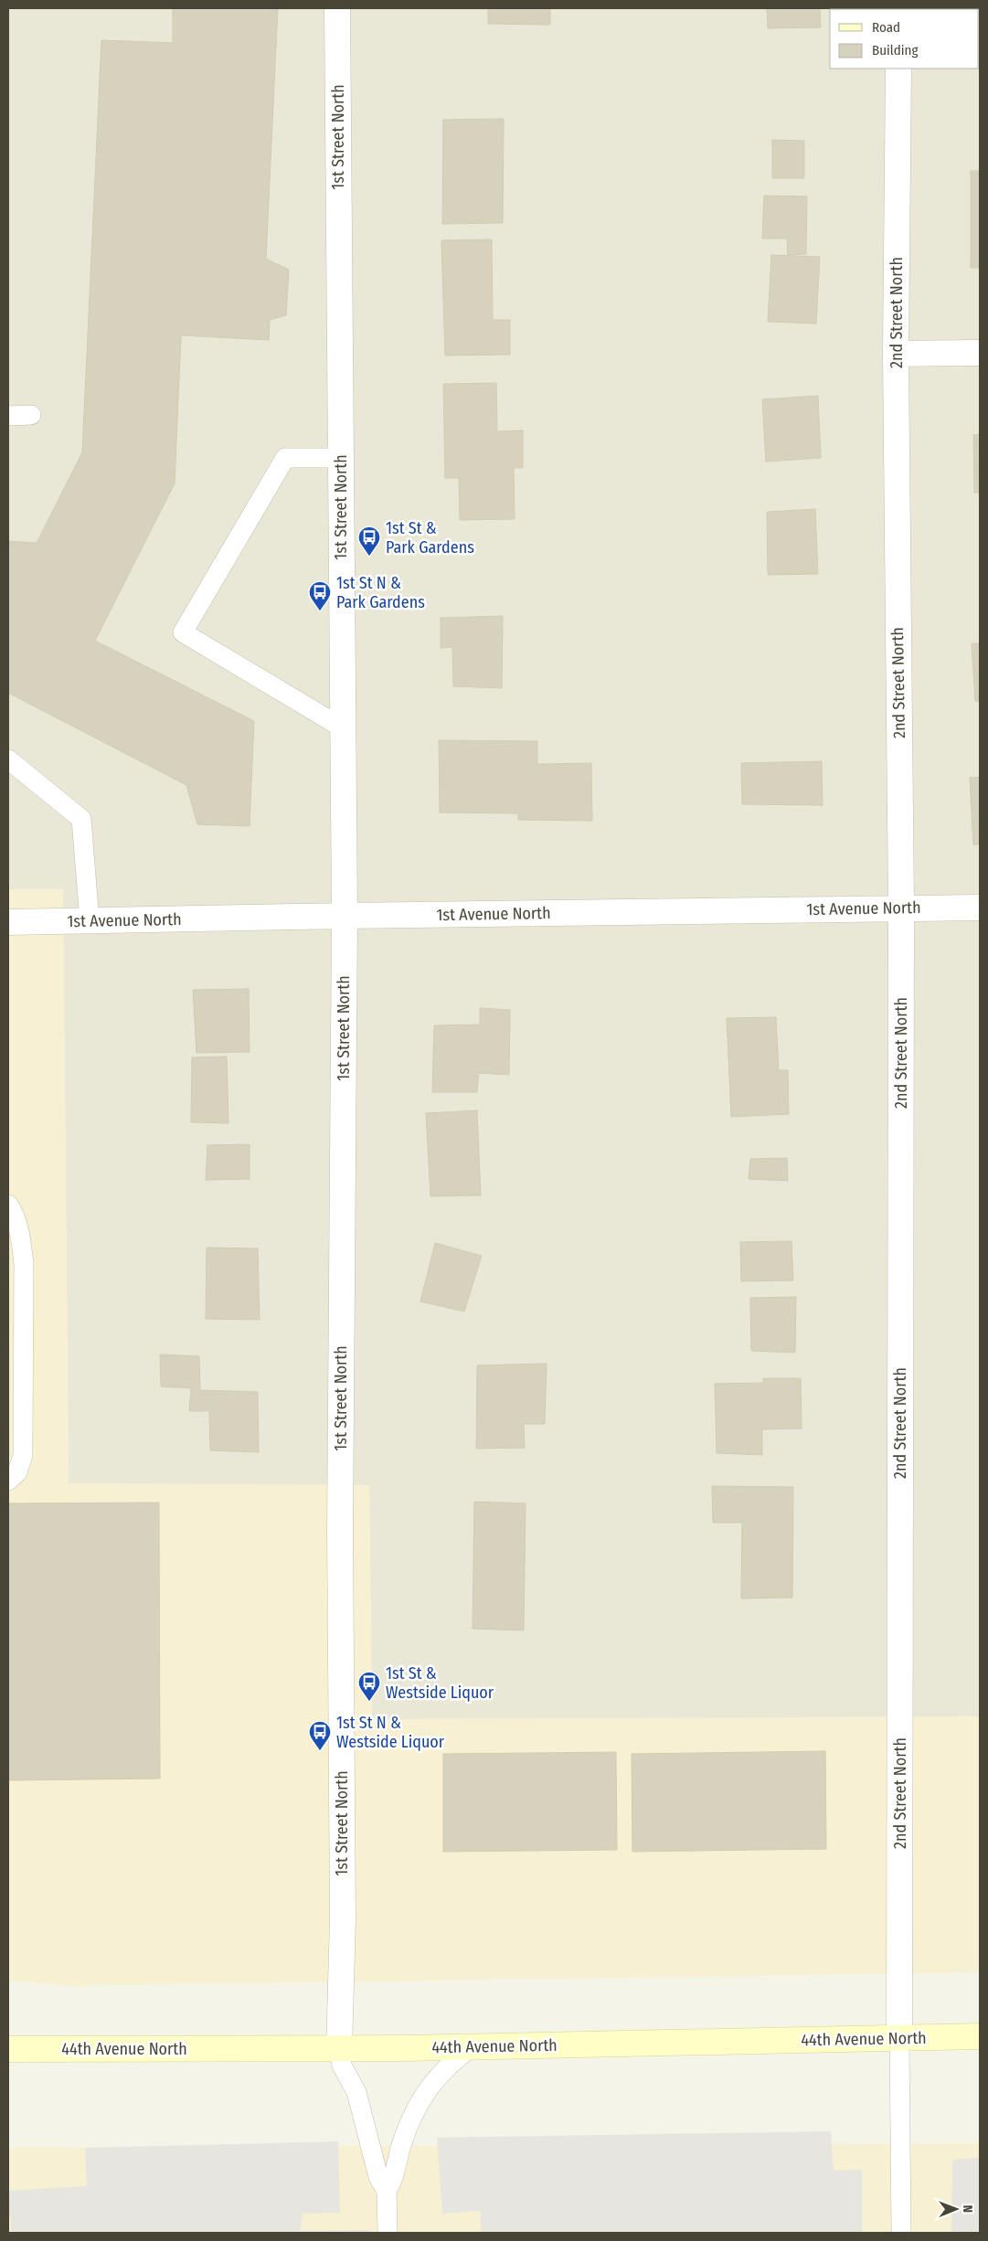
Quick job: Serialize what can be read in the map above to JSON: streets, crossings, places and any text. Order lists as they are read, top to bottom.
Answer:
{
  "streets": {
    "main road": ["44th Avenue North"],
    "street": ["1st Street North", "2nd Street North", "1st Avenue North"]
  },
  "crossings": [
    ["1st Street North", "1st Avenue North"],
    ["1st Street North", "44th Avenue North"],
    ["2nd Street North", "1st Avenue North"],
    ["2nd Street North", "44th Avenue North"]
  ],
  "places": {
    "bus stop": [
      "1st St & Park Gardens",
      "1st St N & Park Gardens",
      "1st St & Westside Liquor",
      "1st St N & Westside Liquor"
    ]
  },
  "legend": ["Road", "Building"],
  "north": "right"
}
